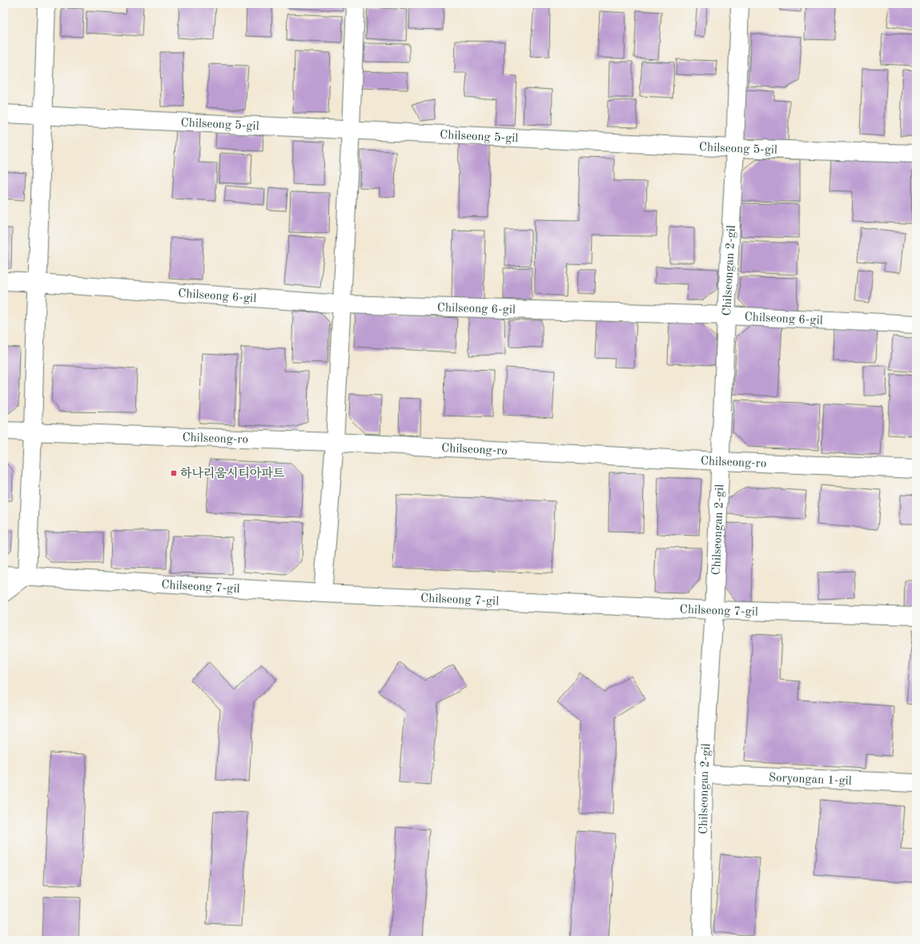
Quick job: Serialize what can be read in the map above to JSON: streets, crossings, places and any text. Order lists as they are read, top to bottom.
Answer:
{
  "streets": {
    "street": [
      "Chilseong 5-gil",
      "Chilseongan 2-gil",
      "Chilseong 6-gil",
      "Chilseong-ro",
      "Chilseong 7-gil",
      "Soryongan 1-gil"
    ]
  },
  "crossings": [
    ["Chilseong 5-gil", "Chilseongan 2-gil"],
    ["Chilseongan 2-gil", "Chilseong 6-gil"],
    ["Chilseongan 2-gil", "Chilseong-ro"],
    ["Chilseongan 2-gil", "Chilseong 7-gil"],
    ["Chilseongan 2-gil", "Soryongan 1-gil"]
  ],
  "places": {
    "transit": ["하나리움시티아파트"]
  }
}
